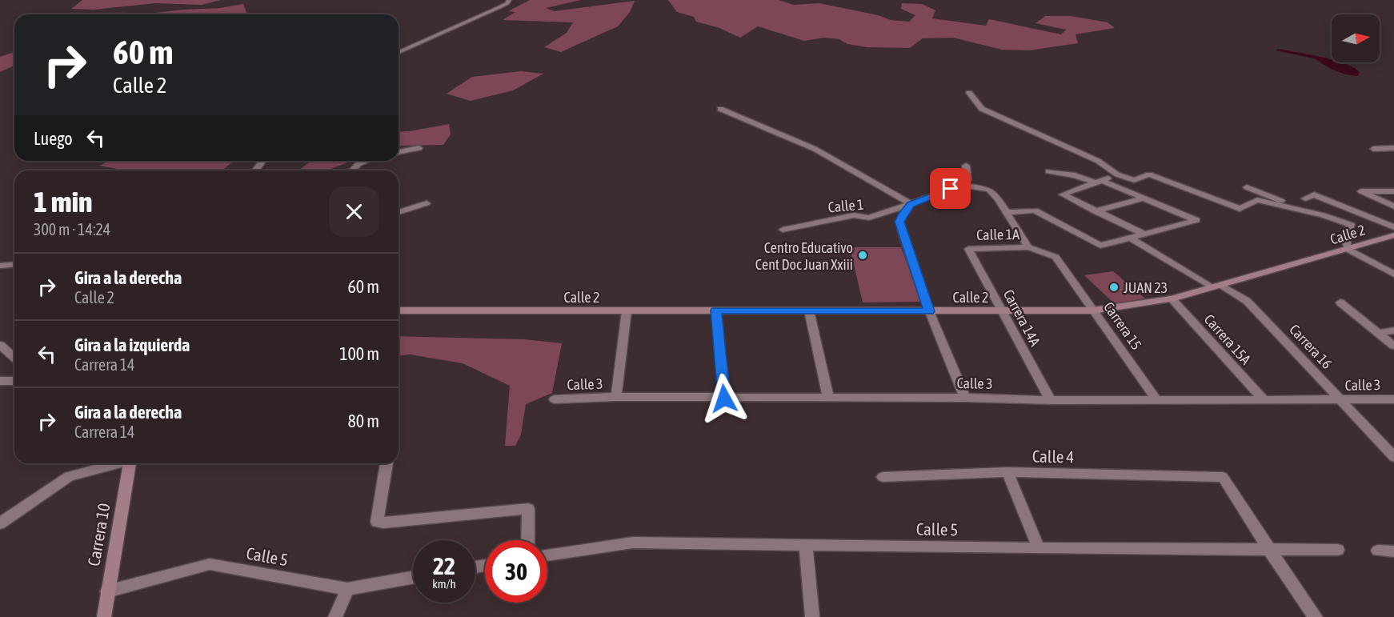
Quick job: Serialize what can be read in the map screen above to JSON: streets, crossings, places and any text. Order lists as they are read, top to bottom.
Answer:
{
  "streets": {
    "street": [
      "Calle 1",
      "Calle 1A",
      "Calle 2",
      "Carrera 14A",
      "Carrera 15",
      "Carrera 15A",
      "Carrera 16",
      "Calle 3",
      "Calle 4",
      "Calle 5",
      "Carrera 10"
    ]
  },
  "crossings": [
    ["Calle 1A", "Carrera 14A"],
    ["Calle 1A", "Carrera 15"],
    ["Calle 2", "Carrera 14A"],
    ["Calle 2", "Carrera 15"],
    ["Calle 2", "Carrera 15A"],
    ["Calle 2", "Carrera 16"],
    ["Carrera 14A", "Calle 3"],
    ["Carrera 15", "Calle 3"],
    ["Carrera 15A", "Calle 3"],
    ["Carrera 16", "Calle 3"],
    ["Calle 4", "Calle 5"],
    ["Calle 5", "Carrera 10"]
  ],
  "places": ["Centro Educativo Cent Doc Juan Xxiii", "JUAN 23"],
  "north": "right",
  "page": {
    "turn": ["60 m", "Calle 2"],
    "then": "Luego",
    "heading": ["1 min", "300 m · 14:24"],
    "list": [
      {
        "name": "Gira a la derecha",
        "note": "Calle 2",
        "value": "60 m"
      },
      {
        "name": "Gira a la izquierda",
        "note": "Carrera 14",
        "value": "100 m"
      },
      {
        "name": "Gira a la derecha",
        "note": "Carrera 14",
        "value": "80 m"
      }
    ],
    "speed": "22 km/h",
    "limit": "30"
  }
}
